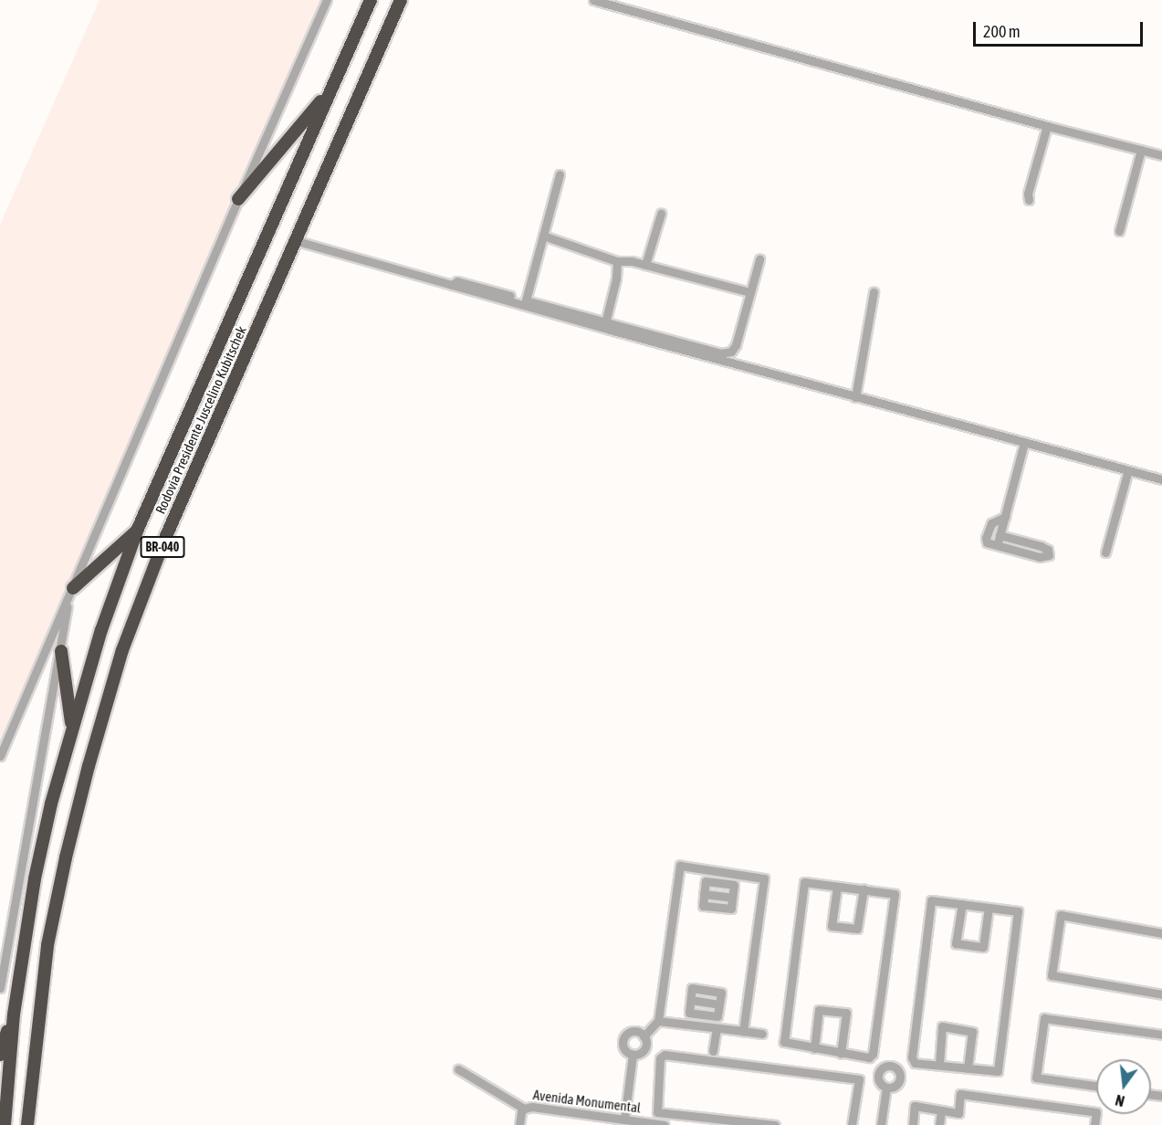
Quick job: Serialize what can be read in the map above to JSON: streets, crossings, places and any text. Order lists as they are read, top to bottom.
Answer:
{
  "streets": {
    "highway": ["Rodovia Presidente Juscelino Kubitschek", "BR-040"],
    "street": ["Avenida Monumental"]
  },
  "scale_bar": "200 m",
  "north": "bottom"
}
